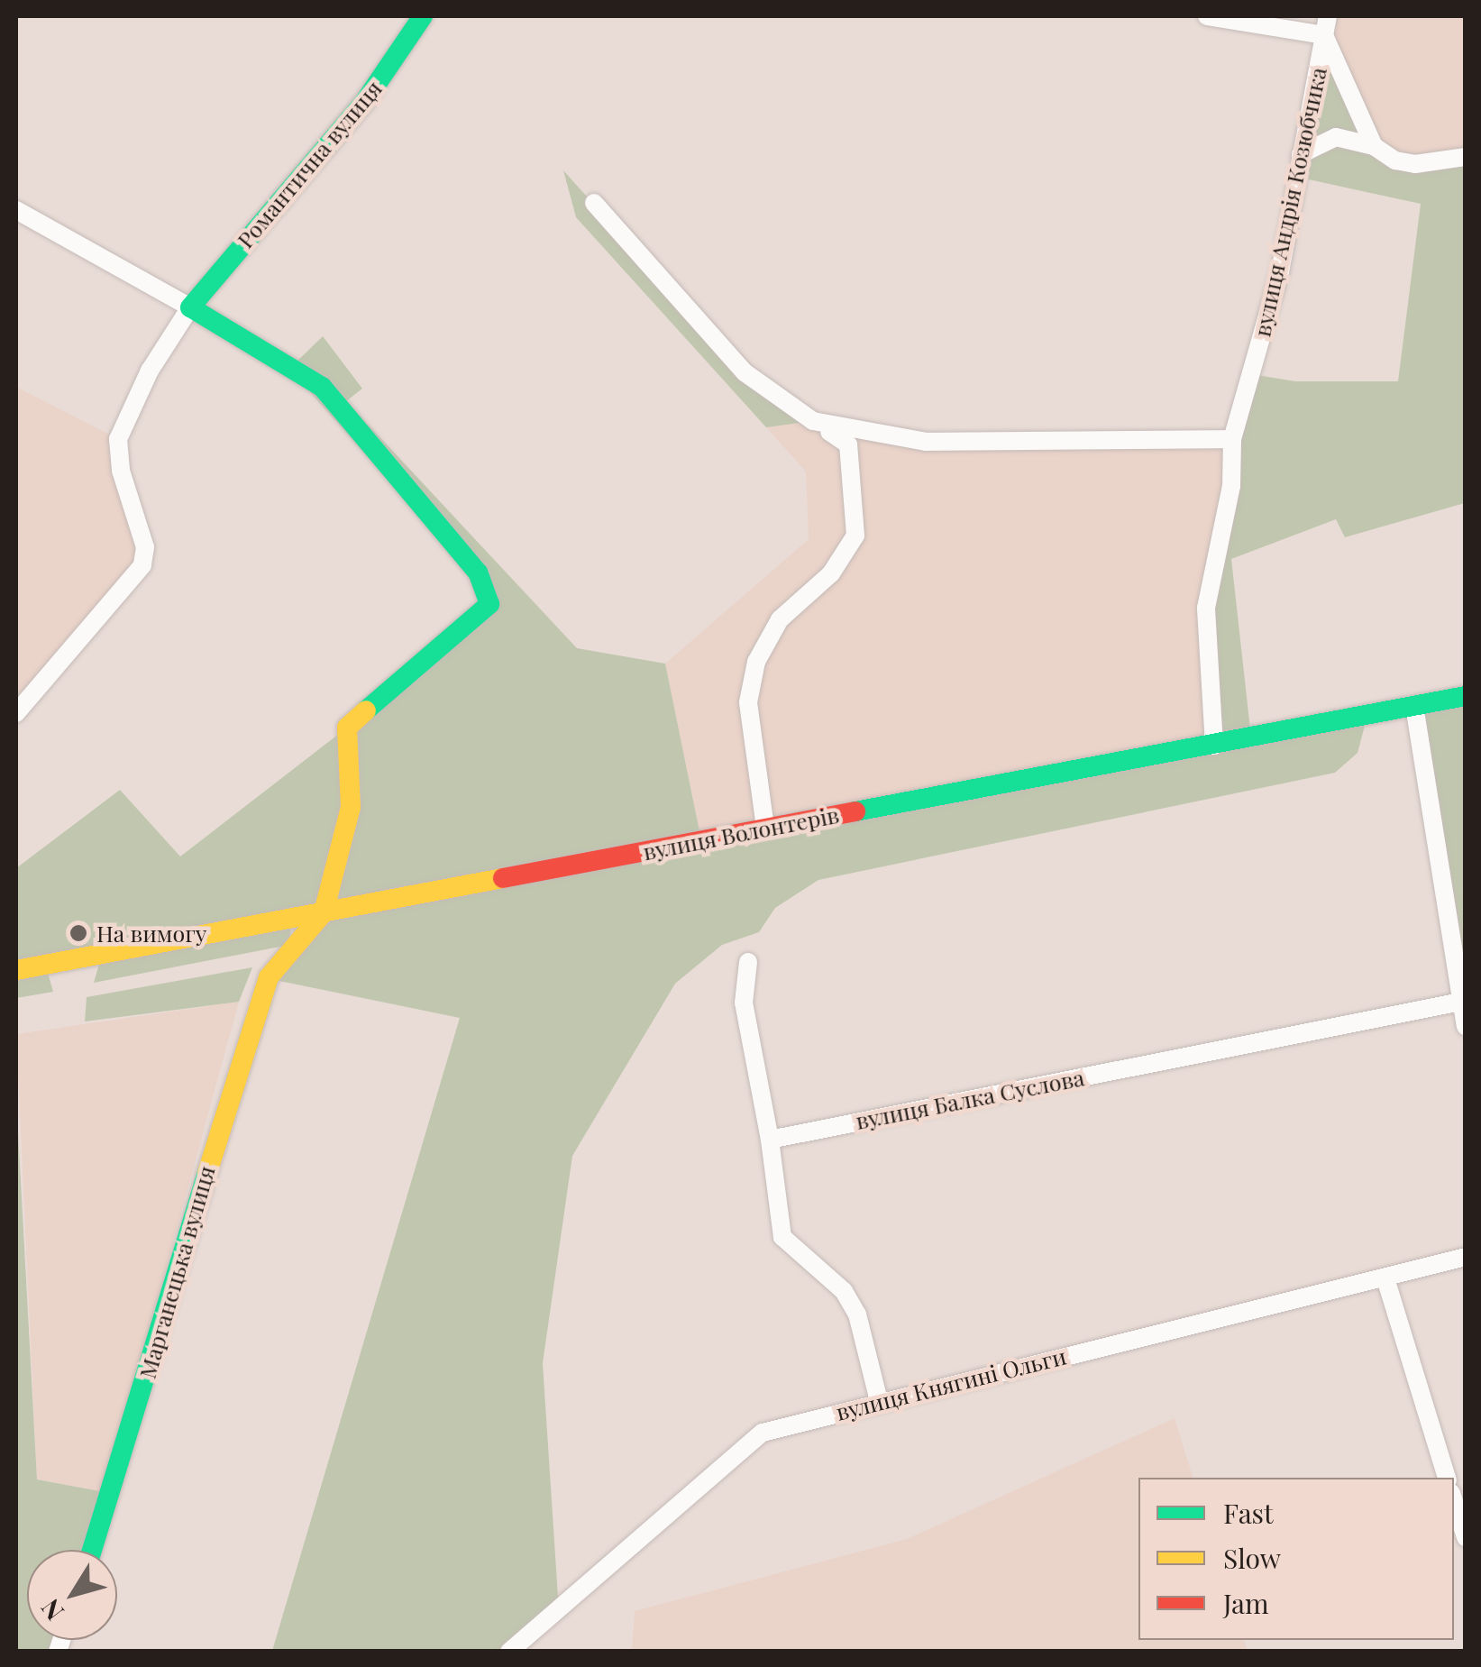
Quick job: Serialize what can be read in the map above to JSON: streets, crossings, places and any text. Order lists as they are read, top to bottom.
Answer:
{
  "streets": {
    "street": [
      "Романтична вулиця",
      "вулиця Андрія Козюбчика",
      "вулиця Волонтерів",
      "вулиця Балка Суслова",
      "Марганецька вулиця",
      "вулиця Княгині Ольги"
    ]
  },
  "crossings": [
    ["вулиця Андрія Козюбчика", "вулиця Волонтерів"],
    ["вулиця Волонтерів", "Марганецька вулиця"]
  ],
  "places": ["На вимогу"],
  "legend": ["Fast", "Slow", "Jam"],
  "north": "bottom left"
}
